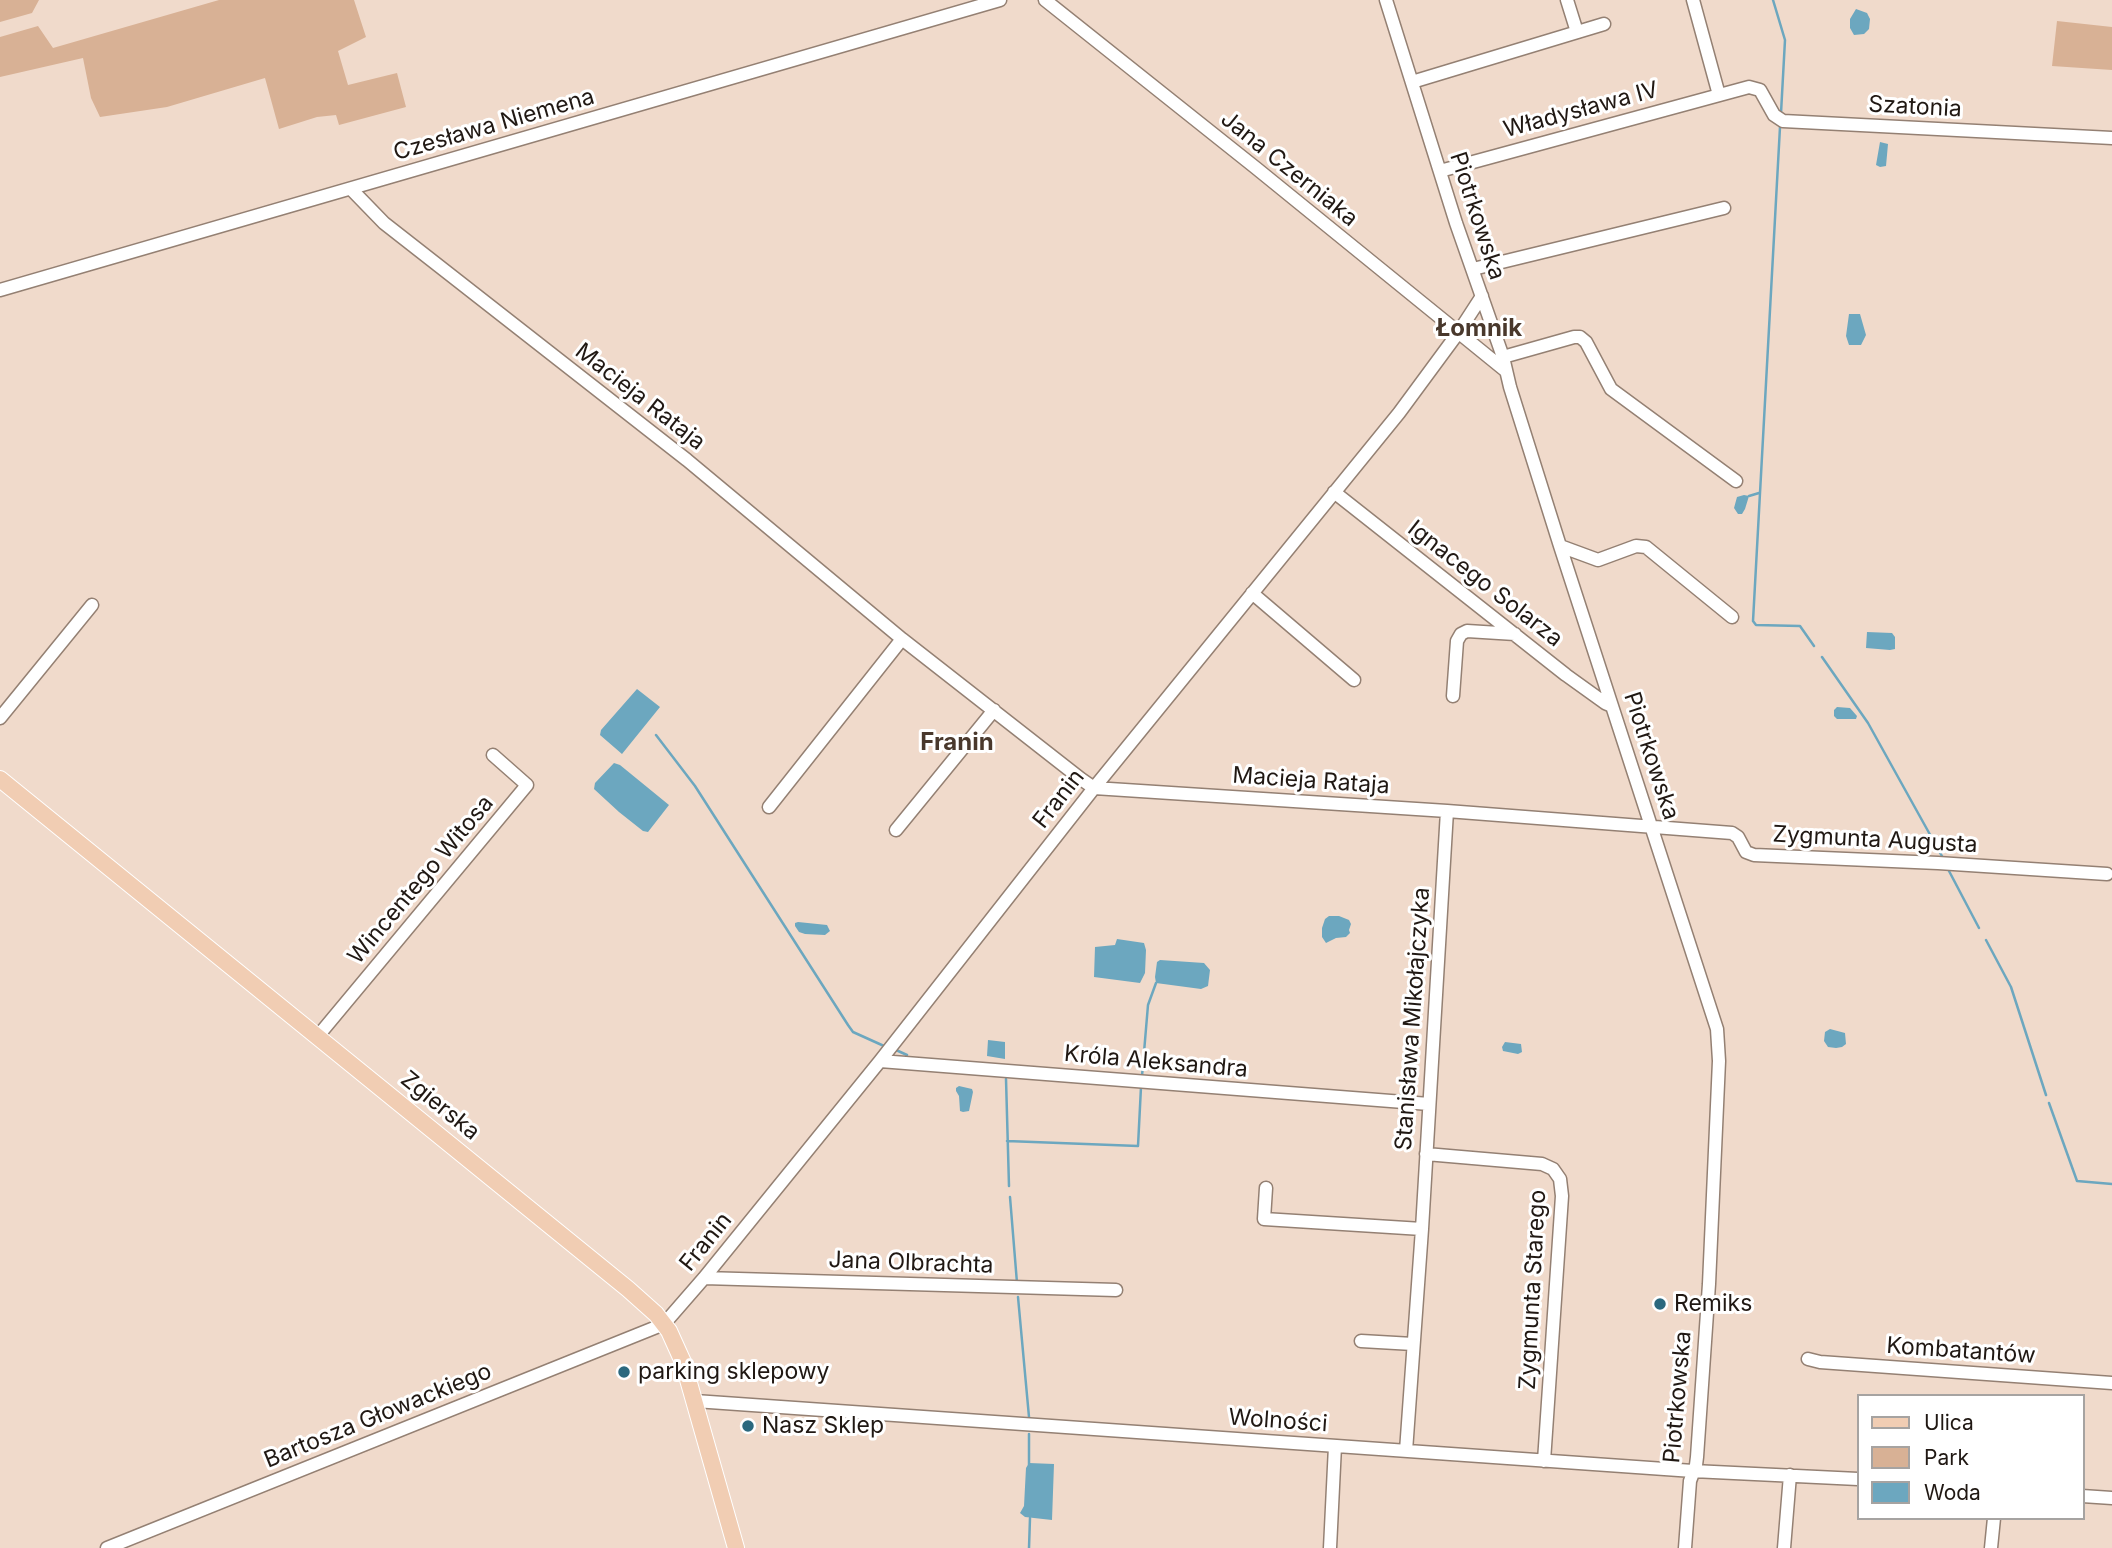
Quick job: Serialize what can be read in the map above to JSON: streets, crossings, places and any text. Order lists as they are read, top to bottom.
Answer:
{
  "streets": {
    "main road": ["Zgierska"],
    "street": [
      "Szatonia",
      "Władysława IV",
      "Czesława Niemena",
      "Jana Czerniaka",
      "Piotrkowska",
      "Macieja Rataja",
      "Ignacego Solarza",
      "Franin",
      "Zygmunta Augusta",
      "Wincentego Witosa",
      "Stanisława Mikołajczyka",
      "Króla Aleksandra",
      "Jana Olbrachta",
      "Zygmunta Starego",
      "Kombatantów",
      "Bartosza Głowackiego",
      "Wolności"
    ]
  },
  "crossings": [
    ["Szatonia", "Władysława IV"],
    ["Władysława IV", "Piotrkowska"],
    ["Czesława Niemena", "Macieja Rataja"],
    ["Jana Czerniaka", "Piotrkowska"],
    ["Jana Czerniaka", "Franin"],
    ["Piotrkowska", "Macieja Rataja"],
    ["Piotrkowska", "Ignacego Solarza"],
    ["Piotrkowska", "Franin"],
    ["Piotrkowska", "Zygmunta Augusta"],
    ["Piotrkowska", "Wolności"],
    ["Macieja Rataja", "Franin"],
    ["Macieja Rataja", "Zygmunta Augusta"],
    ["Macieja Rataja", "Stanisława Mikołajczyka"],
    ["Ignacego Solarza", "Franin"],
    ["Franin", "Króla Aleksandra"],
    ["Franin", "Zgierska"],
    ["Franin", "Jana Olbrachta"],
    ["Franin", "Bartosza Głowackiego"],
    ["Wincentego Witosa", "Zgierska"],
    ["Stanisława Mikołajczyka", "Króla Aleksandra"],
    ["Stanisława Mikołajczyka", "Zygmunta Starego"],
    ["Stanisława Mikołajczyka", "Wolności"],
    ["Zgierska", "Bartosza Głowackiego"],
    ["Zgierska", "Wolności"],
    ["Zygmunta Starego", "Wolności"]
  ],
  "districts": ["Łomnik", "Franin"],
  "places": ["Remiks", "parking sklepowy", "Nasz Sklep"],
  "legend": ["Ulica", "Park", "Woda"]
}
